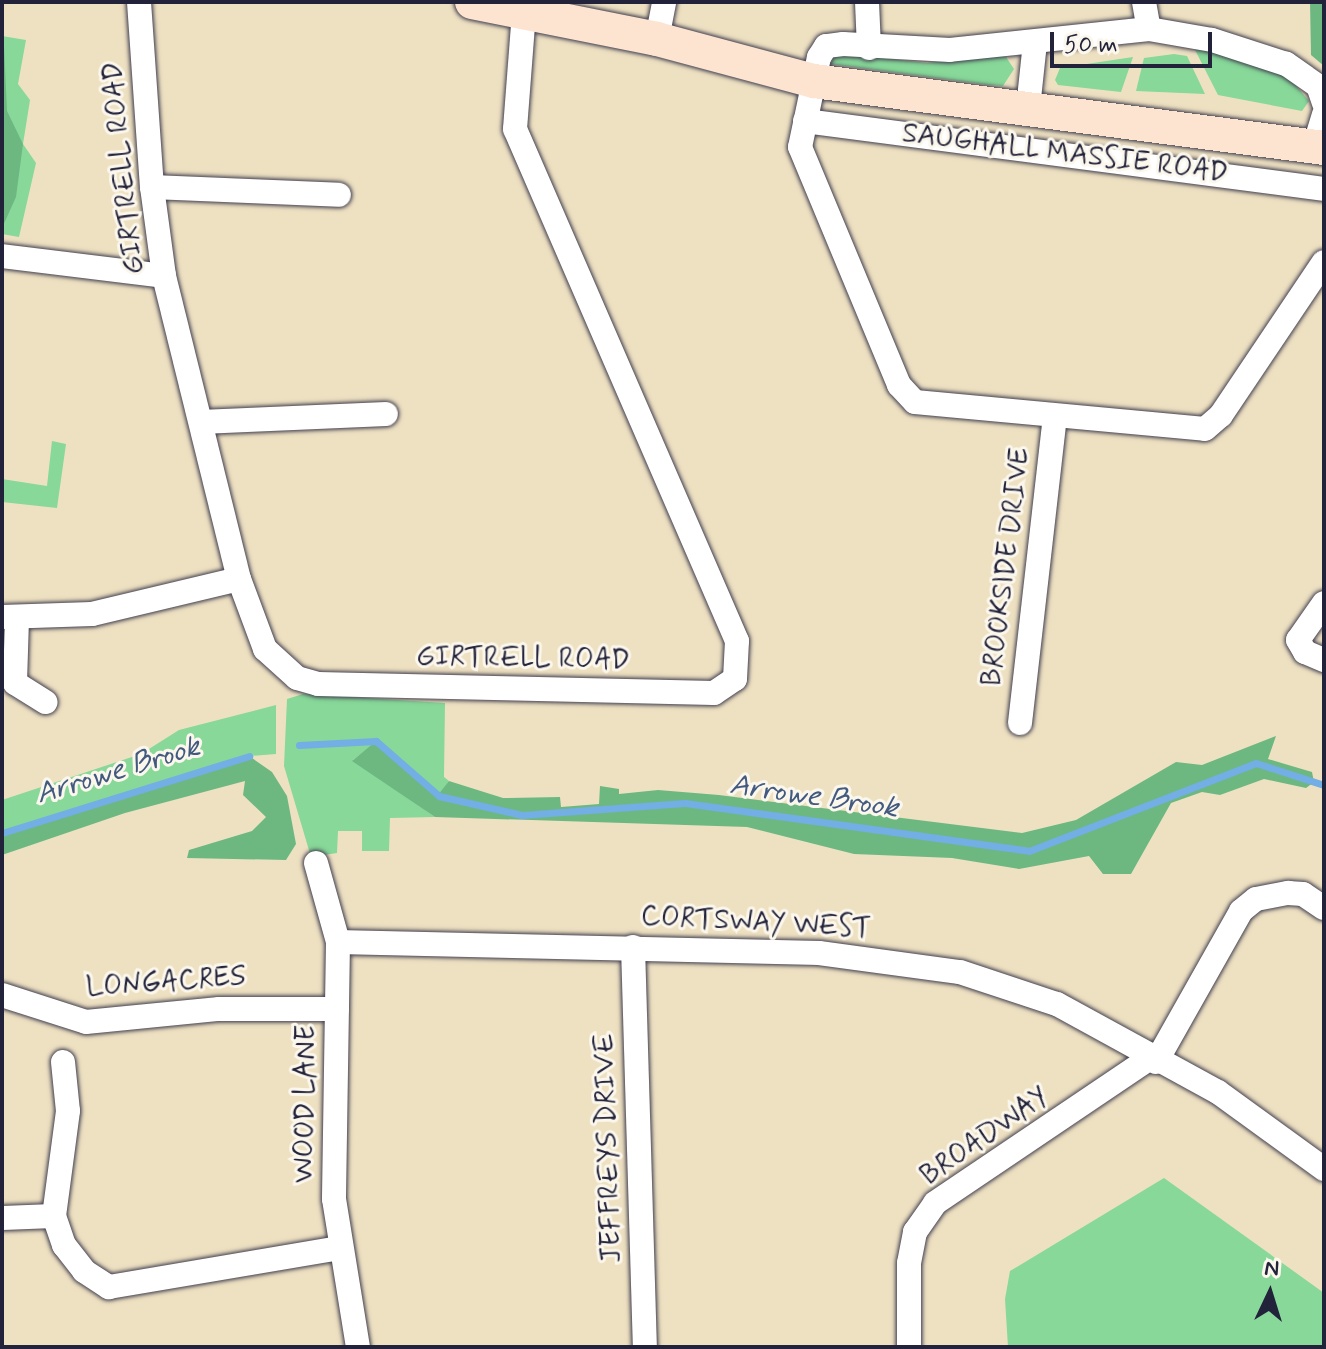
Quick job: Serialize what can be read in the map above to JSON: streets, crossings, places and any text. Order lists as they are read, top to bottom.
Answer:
{
  "streets": {
    "main road": ["SAUGHALL MASSIE ROAD"],
    "street": [
      "GIRTRELL ROAD",
      "BROOKSIDE DRIVE",
      "CORTSWAY WEST",
      "LONGACRES",
      "WOOD LANE",
      "BROADWAY",
      "JEFFREYS DRIVE"
    ]
  },
  "crossings": [
    ["SAUGHALL MASSIE ROAD", "GIRTRELL ROAD"],
    ["CORTSWAY WEST", "WOOD LANE"],
    ["CORTSWAY WEST", "BROADWAY"],
    ["CORTSWAY WEST", "JEFFREYS DRIVE"],
    ["LONGACRES", "WOOD LANE"]
  ],
  "water": ["Arrowe Brook"],
  "scale_bar": "50 m",
  "north": "top"
}
